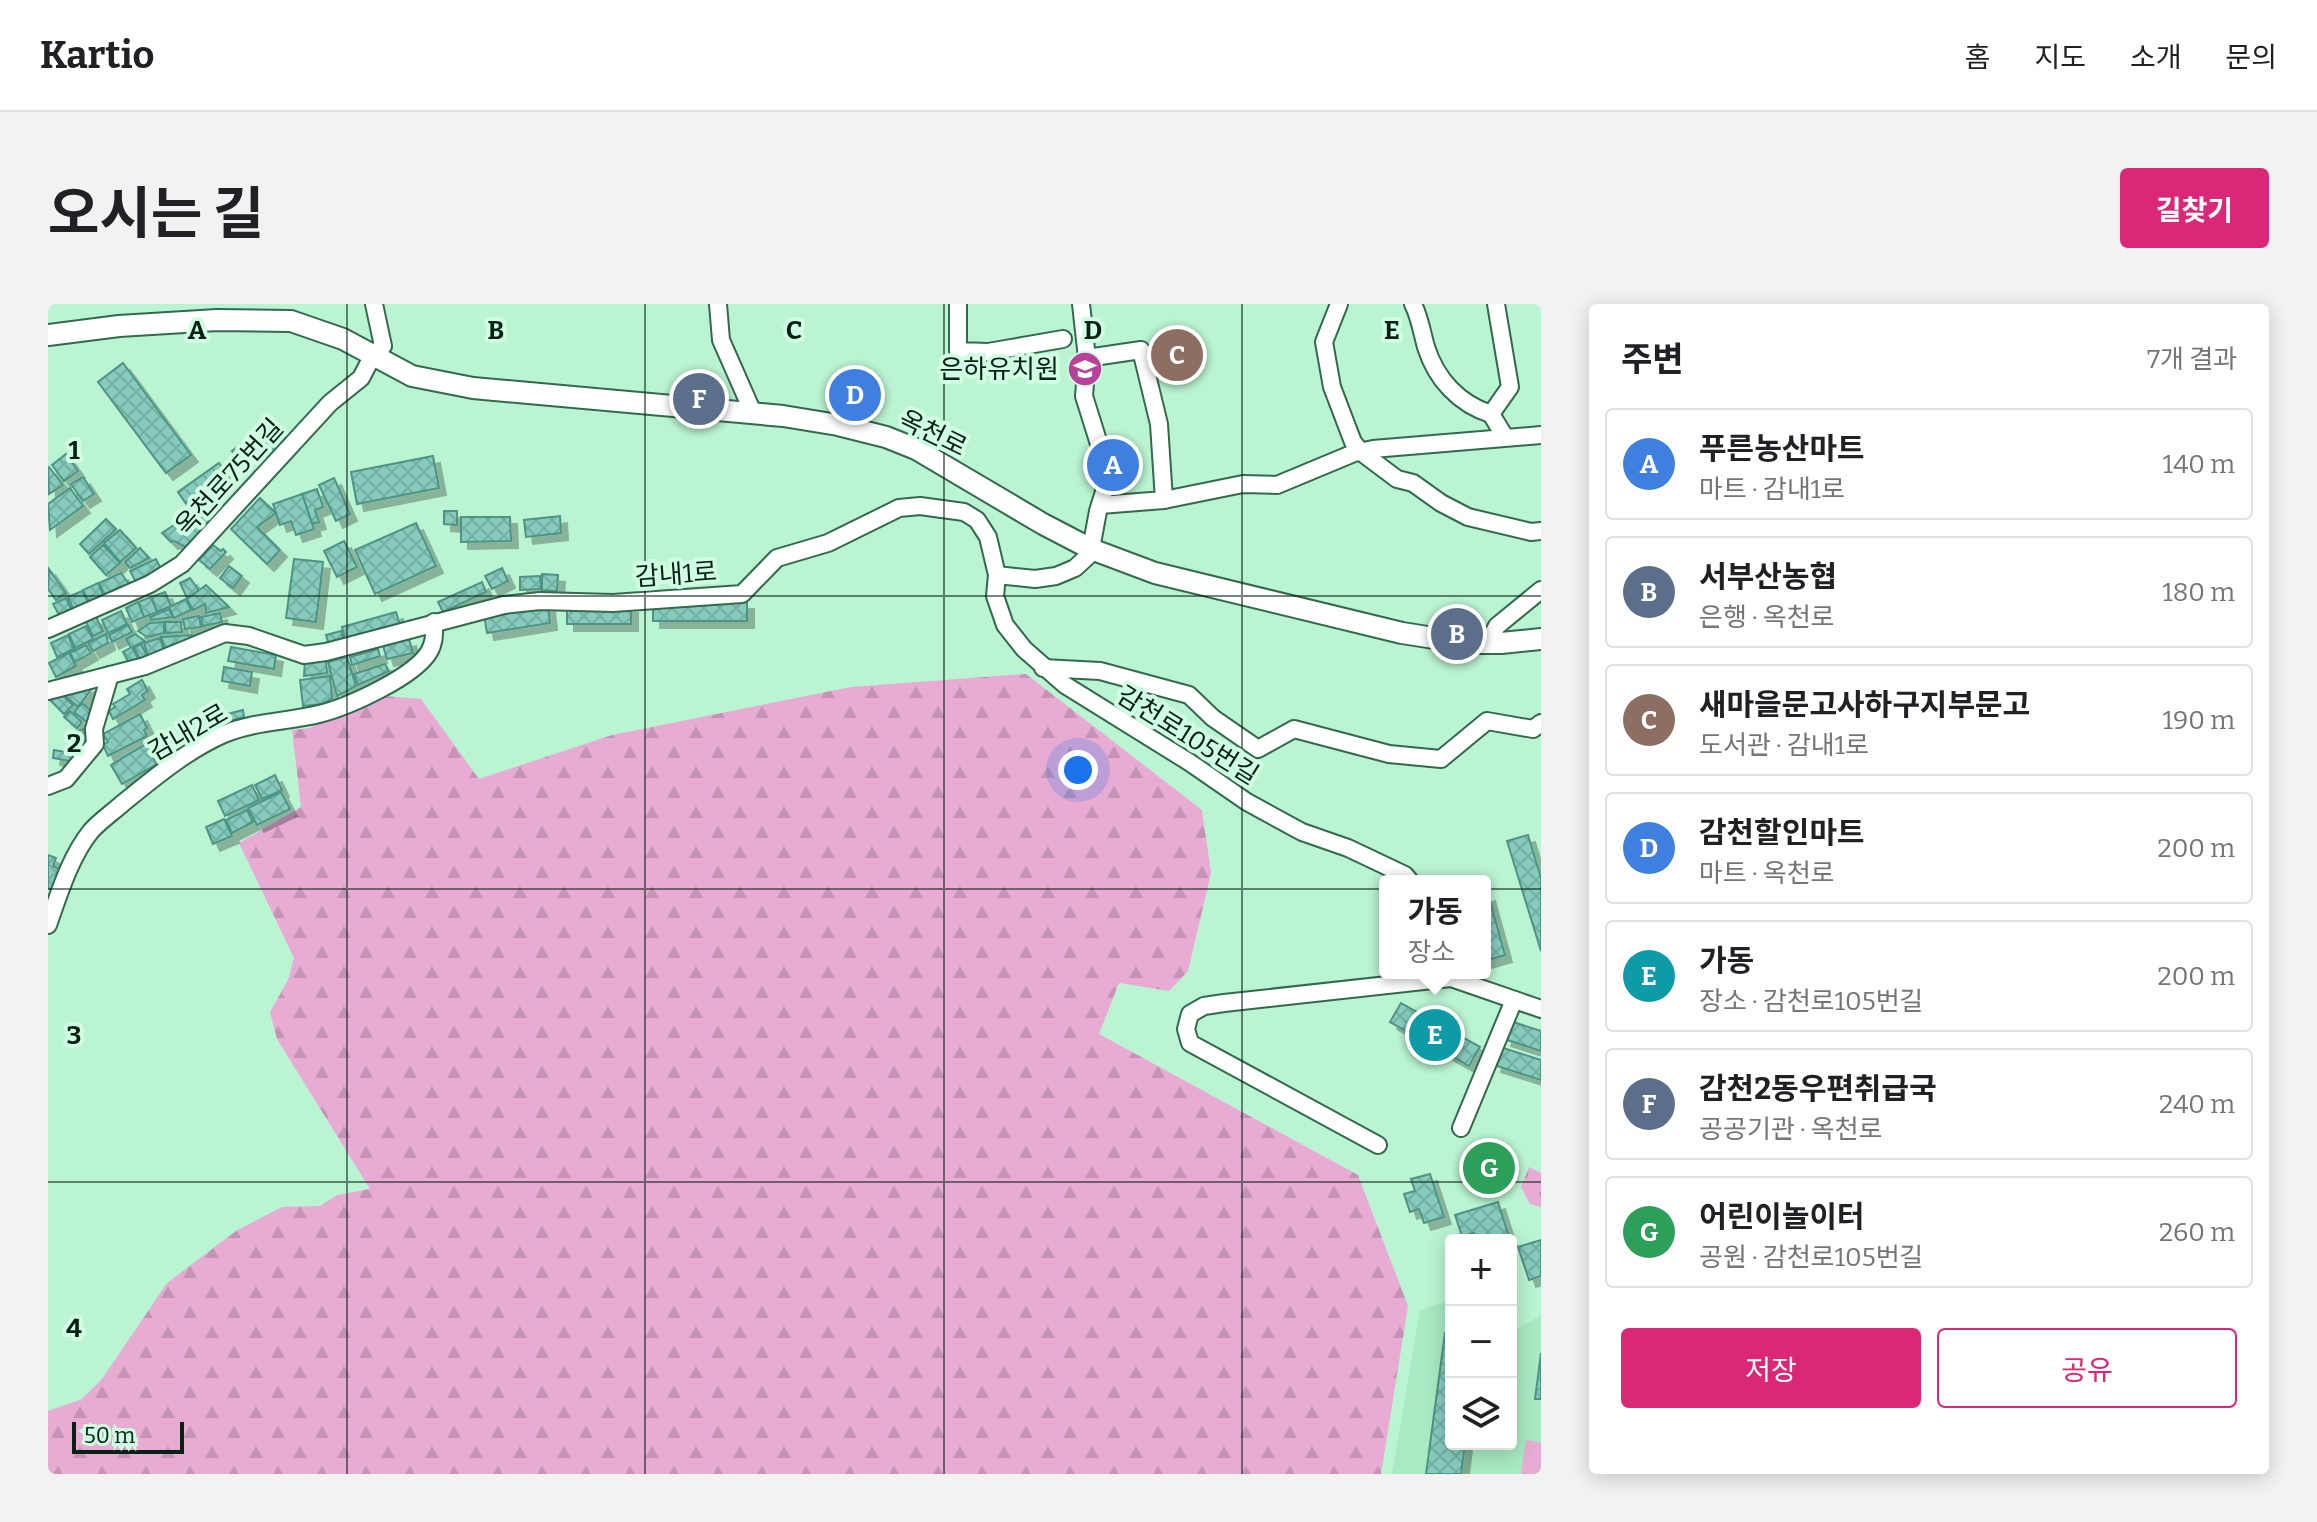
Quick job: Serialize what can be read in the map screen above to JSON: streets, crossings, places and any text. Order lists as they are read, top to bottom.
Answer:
{
  "streets": {
    "street": [
      "옥천로",
      "옥천로75번길",
      "감내1로",
      "감내2로",
      "감천로105번길"
    ]
  },
  "crossings": [
    ["옥천로", "옥천로75번길"],
    ["감내1로", "감내2로"],
    ["감내1로", "감천로105번길"]
  ],
  "places": {
    "school or university": ["은하유치원"]
  },
  "scale_bar": "50 m",
  "page": {
    "header": "Kartio",
    "nav": [
      "홈",
      "지도",
      "소개",
      "문의"
    ],
    "title": "오시는 길",
    "buttons": [
      "길찾기",
      ["저장", "공유"]
    ],
    "heading": ["주변", "7개 결과"],
    "pins": [
      "C",
      "D",
      "F",
      "A",
      "B",
      "E",
      "G"
    ],
    "list": [
      {
        "mark": "A",
        "name": "푸른농산마트",
        "note": "마트 · 감내1로",
        "value": "140 m"
      },
      {
        "mark": "B",
        "name": "서부산농협",
        "note": "은행 · 옥천로",
        "value": "180 m"
      },
      {
        "mark": "C",
        "name": "새마을문고사하구지부문고",
        "note": "도서관 · 감내1로",
        "value": "190 m"
      },
      {
        "mark": "D",
        "name": "감천할인마트",
        "note": "마트 · 옥천로",
        "value": "200 m"
      },
      {
        "mark": "E",
        "name": "가동",
        "note": "장소 · 감천로105번길",
        "value": "200 m"
      },
      {
        "mark": "F",
        "name": "감천2동우편취급국",
        "note": "공공기관 · 옥천로",
        "value": "240 m"
      },
      {
        "mark": "G",
        "name": "어린이놀이터",
        "note": "공원 · 감천로105번길",
        "value": "260 m"
      }
    ],
    "popup": ["가동", "장소"],
    "map_buttons": ["+", "−"],
    "scale": "50 m"
  },
  "grid": {
    "columns": [
      "A",
      "B",
      "C",
      "D",
      "E"
    ],
    "rows": [
      "1",
      "2",
      "3",
      "4"
    ]
  }
}
